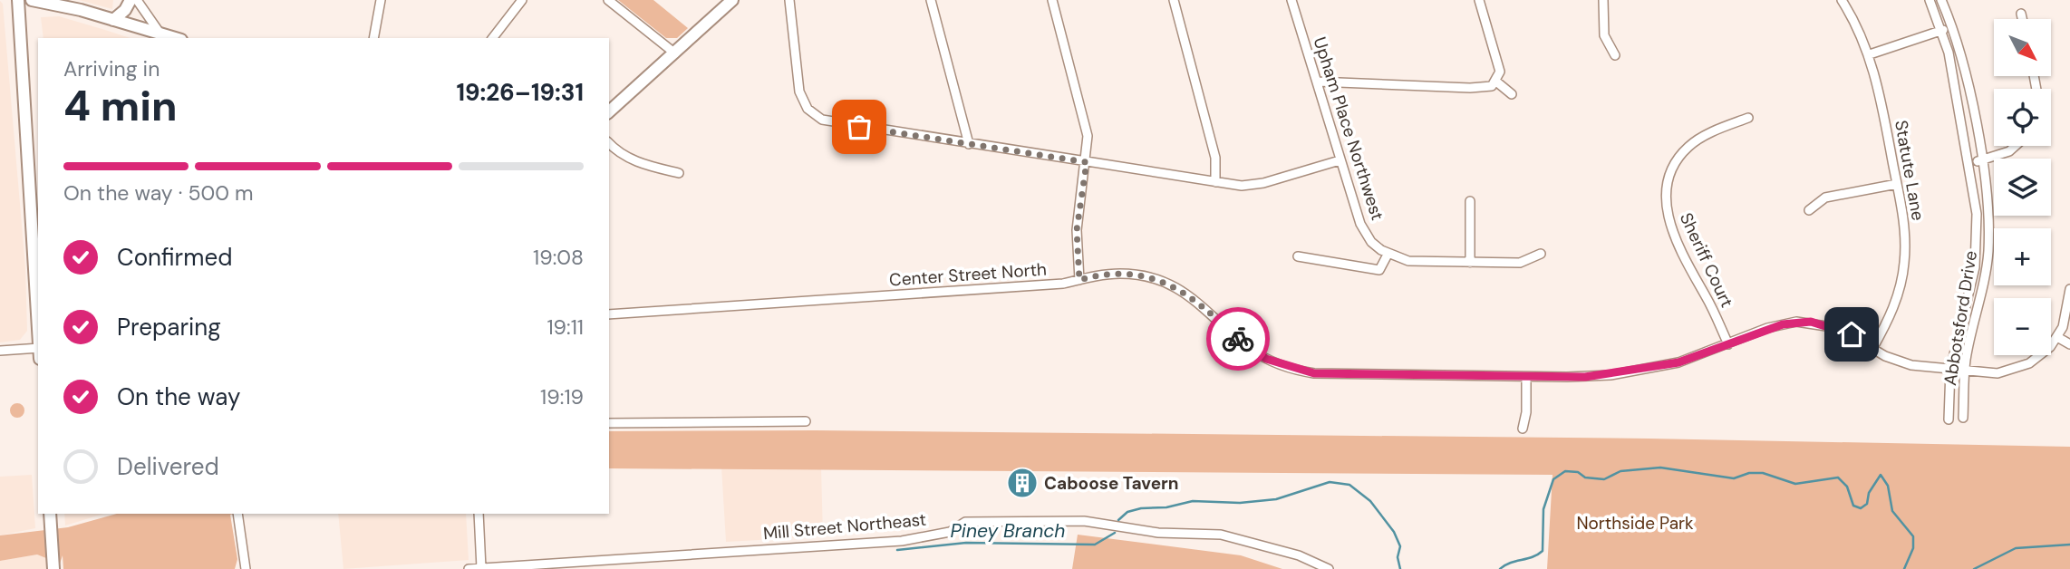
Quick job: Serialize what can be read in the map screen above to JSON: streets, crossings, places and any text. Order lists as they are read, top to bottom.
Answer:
{
  "streets": {
    "street": [
      "Upham Place Northwest",
      "Statute Lane",
      "Sheriff Court",
      "Center Street North",
      "Abbotsford Drive",
      "Mill Street Northeast"
    ]
  },
  "crossings": [
    ["Statute Lane", "Center Street North"],
    ["Sheriff Court", "Center Street North"],
    ["Center Street North", "Abbotsford Drive"]
  ],
  "water": ["Piney Branch"],
  "parks": ["Northside Park"],
  "places": {
    "building": ["Caboose Tavern"]
  },
  "north": "bottom right",
  "page": {
    "map_buttons": ["+", "−"],
    "heading": ["4 min", "Arriving in", "19:26–19:31"],
    "bar": "On the way · 500 m",
    "list": [
      ["Confirmed", "19:08"],
      ["Preparing", "19:11"],
      ["On the way", "19:19"],
      "Delivered"
    ]
  }
}
